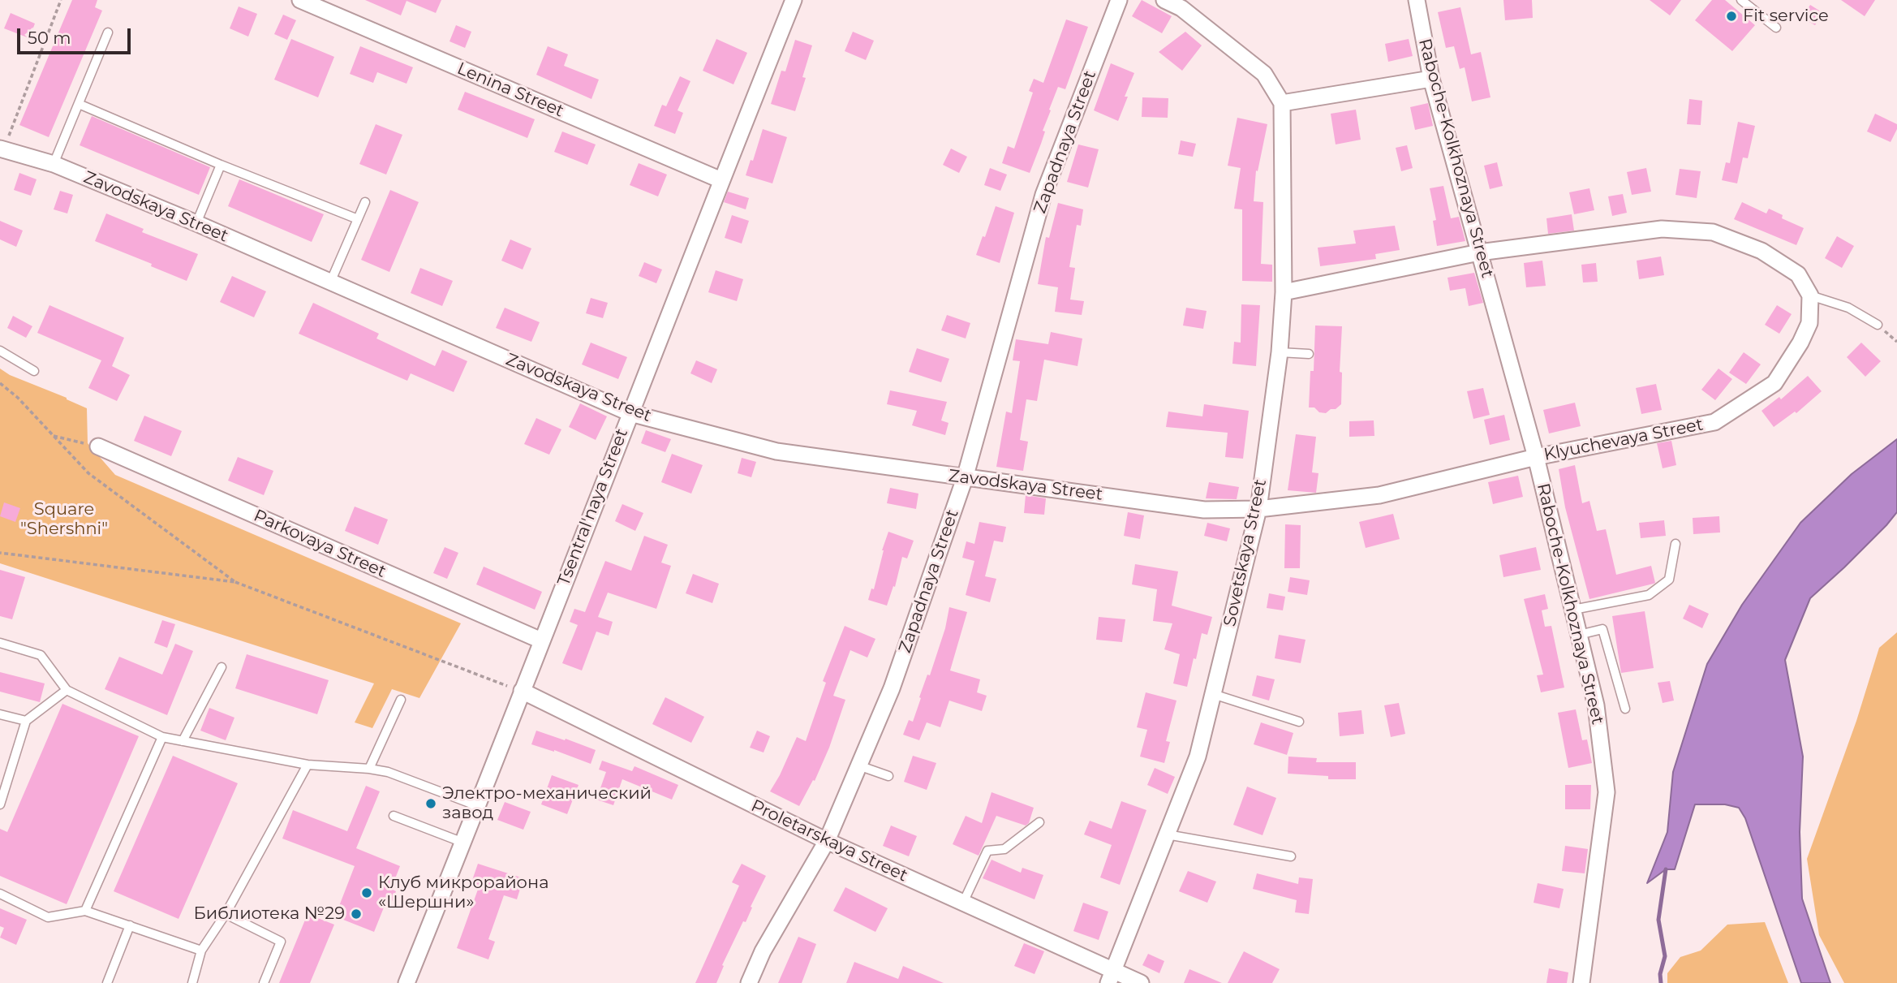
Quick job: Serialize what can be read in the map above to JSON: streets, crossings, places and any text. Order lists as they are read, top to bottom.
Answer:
{
  "streets": {
    "street": [
      "Lenina Street",
      "Zapadnaya Street",
      "Raboche-Kolkhoznaya Street",
      "Zavodskaya Street",
      "Klyuchevaya Street",
      "Tsentral'naya Street",
      "Parkovaya Street",
      "Sovetskaya Street",
      "Proletarskaya Street"
    ]
  },
  "crossings": [
    ["Lenina Street", "Tsentral'naya Street"],
    ["Zapadnaya Street", "Zavodskaya Street"],
    ["Zapadnaya Street", "Proletarskaya Street"],
    ["Raboche-Kolkhoznaya Street", "Klyuchevaya Street"],
    ["Zavodskaya Street", "Klyuchevaya Street"],
    ["Zavodskaya Street", "Tsentral'naya Street"],
    ["Zavodskaya Street", "Sovetskaya Street"],
    ["Klyuchevaya Street", "Sovetskaya Street"],
    ["Tsentral'naya Street", "Parkovaya Street"],
    ["Tsentral'naya Street", "Proletarskaya Street"],
    ["Sovetskaya Street", "Proletarskaya Street"]
  ],
  "parks": ["Square \"Shershni\""],
  "places": [
    "Fit service",
    "Электро-механический завод",
    "Клуб микрорайона «Шершни»",
    "Библиотека №29"
  ],
  "scale_bar": "50 m"
}
